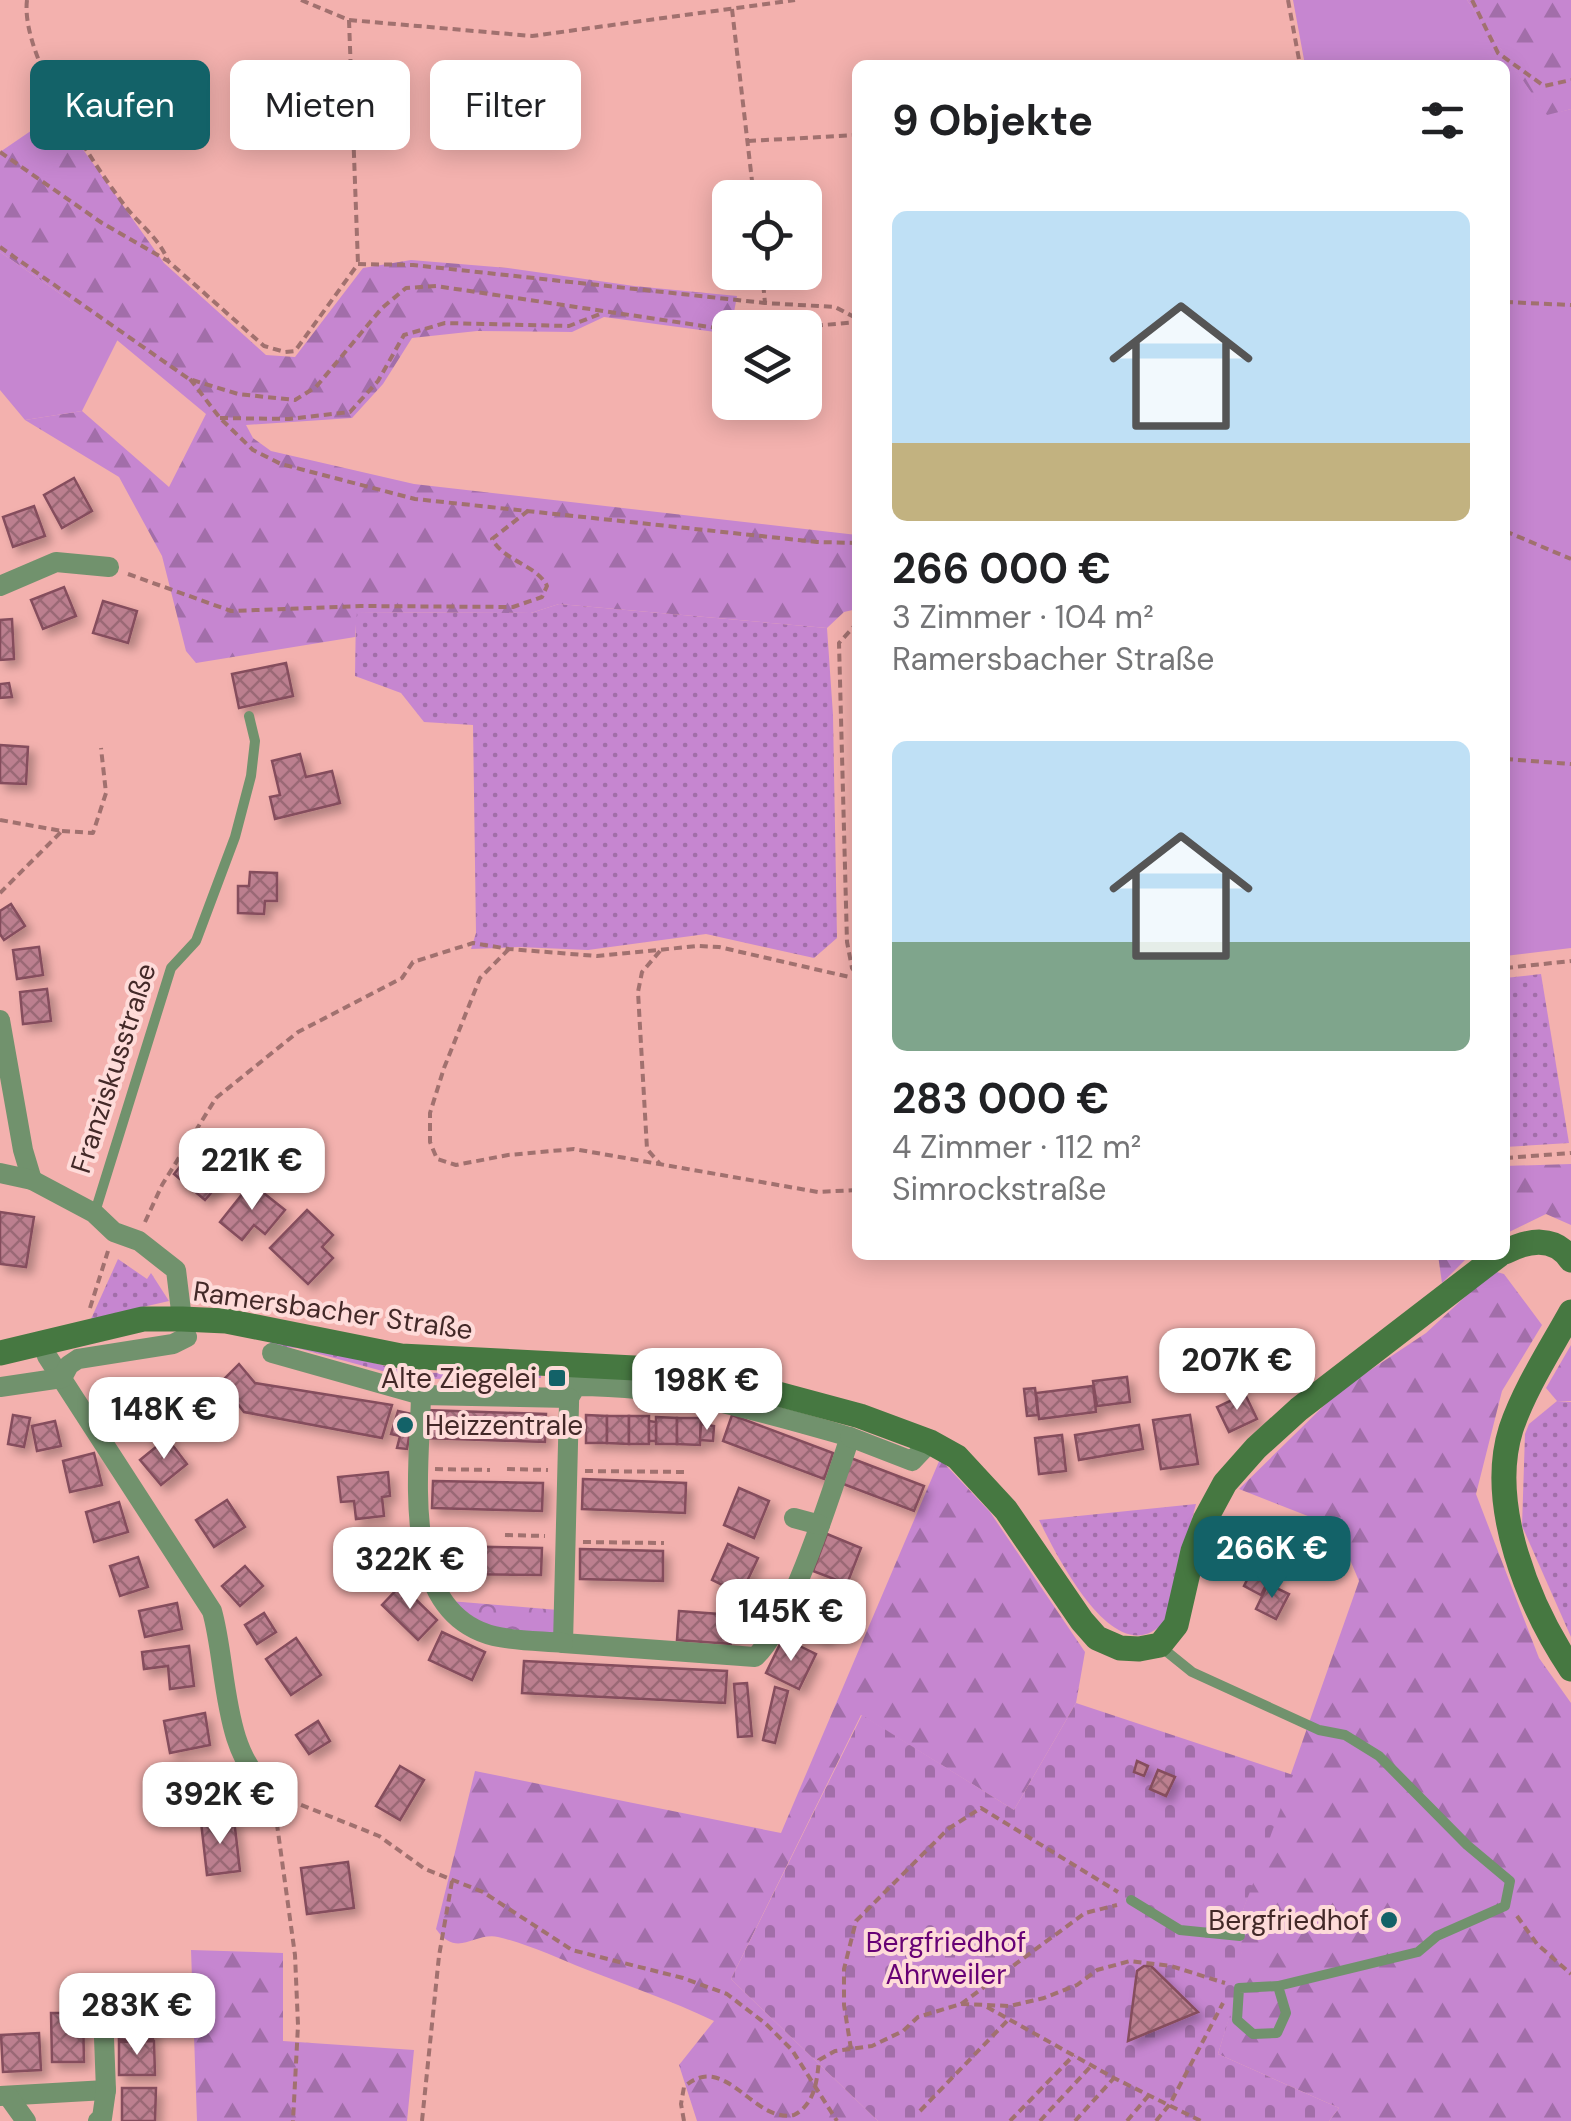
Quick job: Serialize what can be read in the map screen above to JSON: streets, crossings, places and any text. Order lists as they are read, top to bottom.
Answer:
{
  "streets": {
    "main road": ["Ramersbacher Straße"],
    "street": ["Franziskusstraße"]
  },
  "crossings": [
    ["Franziskusstraße", "Ramersbacher Straße"]
  ],
  "parks": ["Bergfriedhof Ahrweiler"],
  "places": {
    "transit": ["Alte Ziegelei"],
    "other": ["Heizzentrale", "Bergfriedhof"]
  },
  "page": {
    "chip": ["Kaufen", "Mieten", "Filter"],
    "heading": "9 Objekte",
    "list": [
      {
        "name": "266 000 €",
        "note": "3 Zimmer · 104 m² · Ramersbacher Straße"
      },
      {
        "name": "283 000 €",
        "note": "4 Zimmer · 112 m² · Simrockstraße"
      }
    ],
    "price": [
      "221K €",
      "207K €",
      "198K €",
      "148K €",
      "266K €",
      "322K €",
      "145K €",
      "392K €",
      "283K €"
    ]
  }
}
